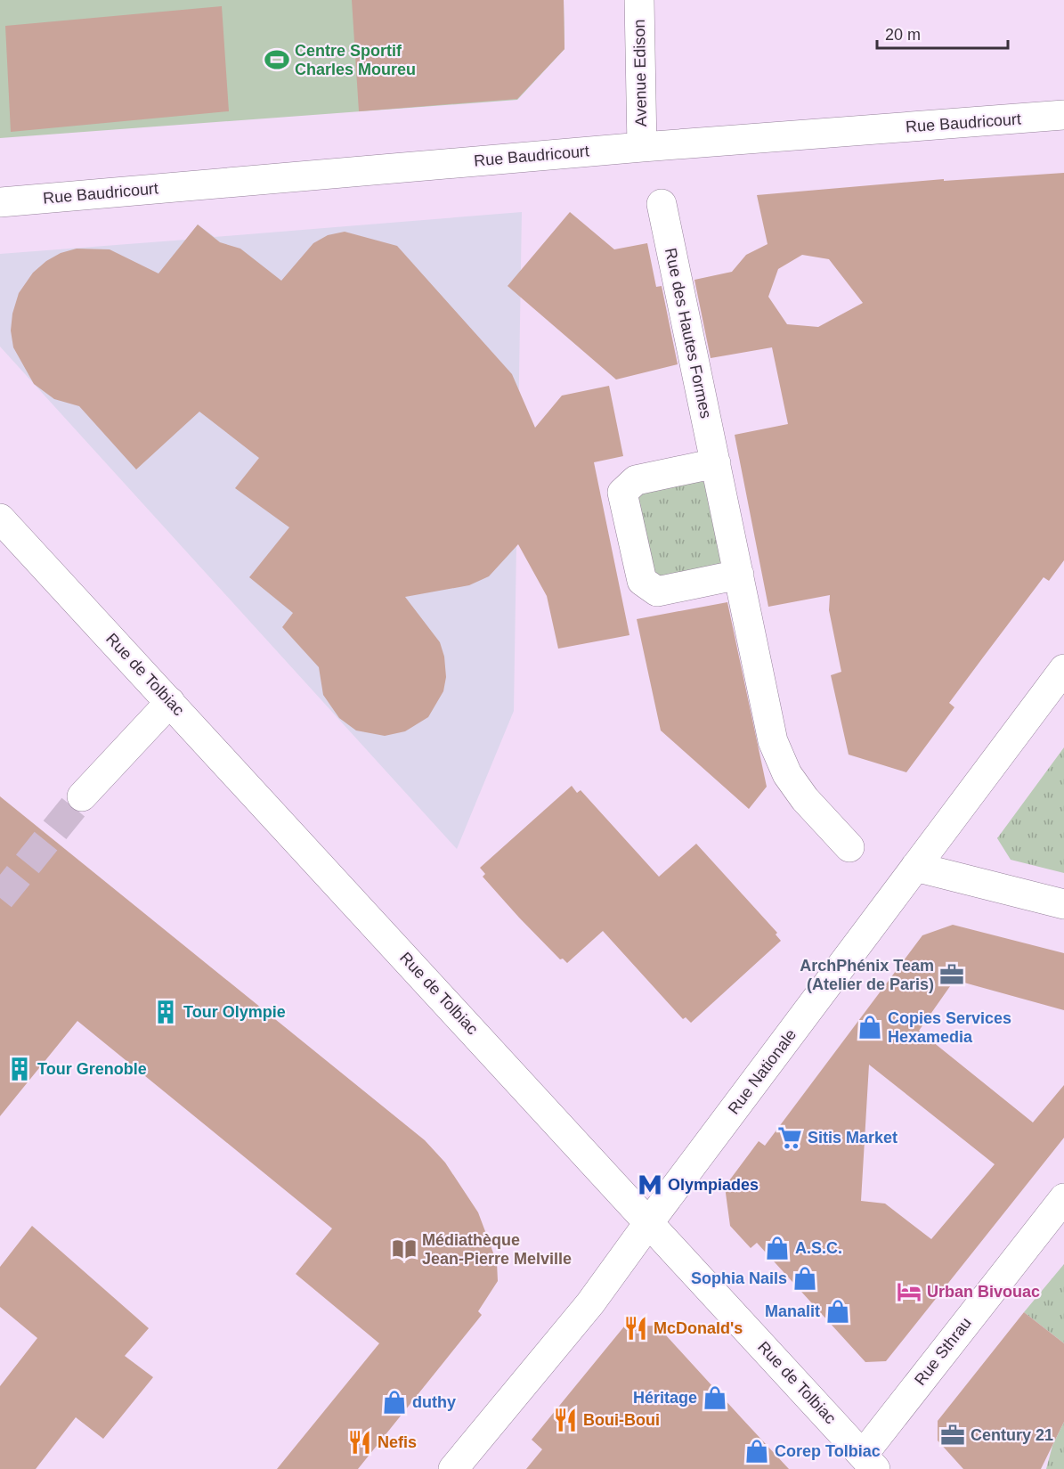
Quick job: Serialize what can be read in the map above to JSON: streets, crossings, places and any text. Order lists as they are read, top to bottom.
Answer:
{
  "streets": {
    "street": [
      "Avenue Edison",
      "Rue Baudricourt",
      "Rue des Hautes Formes",
      "Rue de Tolbiac",
      "Rue Nationale",
      "Rue Sthrau"
    ]
  },
  "crossings": [
    ["Avenue Edison", "Rue Baudricourt"],
    ["Rue de Tolbiac", "Rue Nationale"],
    ["Rue de Tolbiac", "Rue Sthrau"]
  ],
  "places": {
    "sports": ["Centre Sportif Charles Moureu"],
    "office": ["ArchPhénix Team (Atelier de Paris)", "Century 21"],
    "building": ["Tour Olympie", "Tour Grenoble"],
    "shop": [
      "Copies Services Hexamedia",
      "A.S.C.",
      "Sophia Nails",
      "Manalit",
      "Héritage",
      "duthy",
      "Corep Tolbiac"
    ],
    "supermarket": ["Sitis Market"],
    "metro station": ["Olympiades"],
    "library": ["Médiathèque Jean-Pierre Melville"],
    "hotel": ["Urban Bivouac"],
    "restaurant": ["McDonald's", "Boui-Boui", "Nefis"]
  },
  "scale_bar": "20 m"
}
